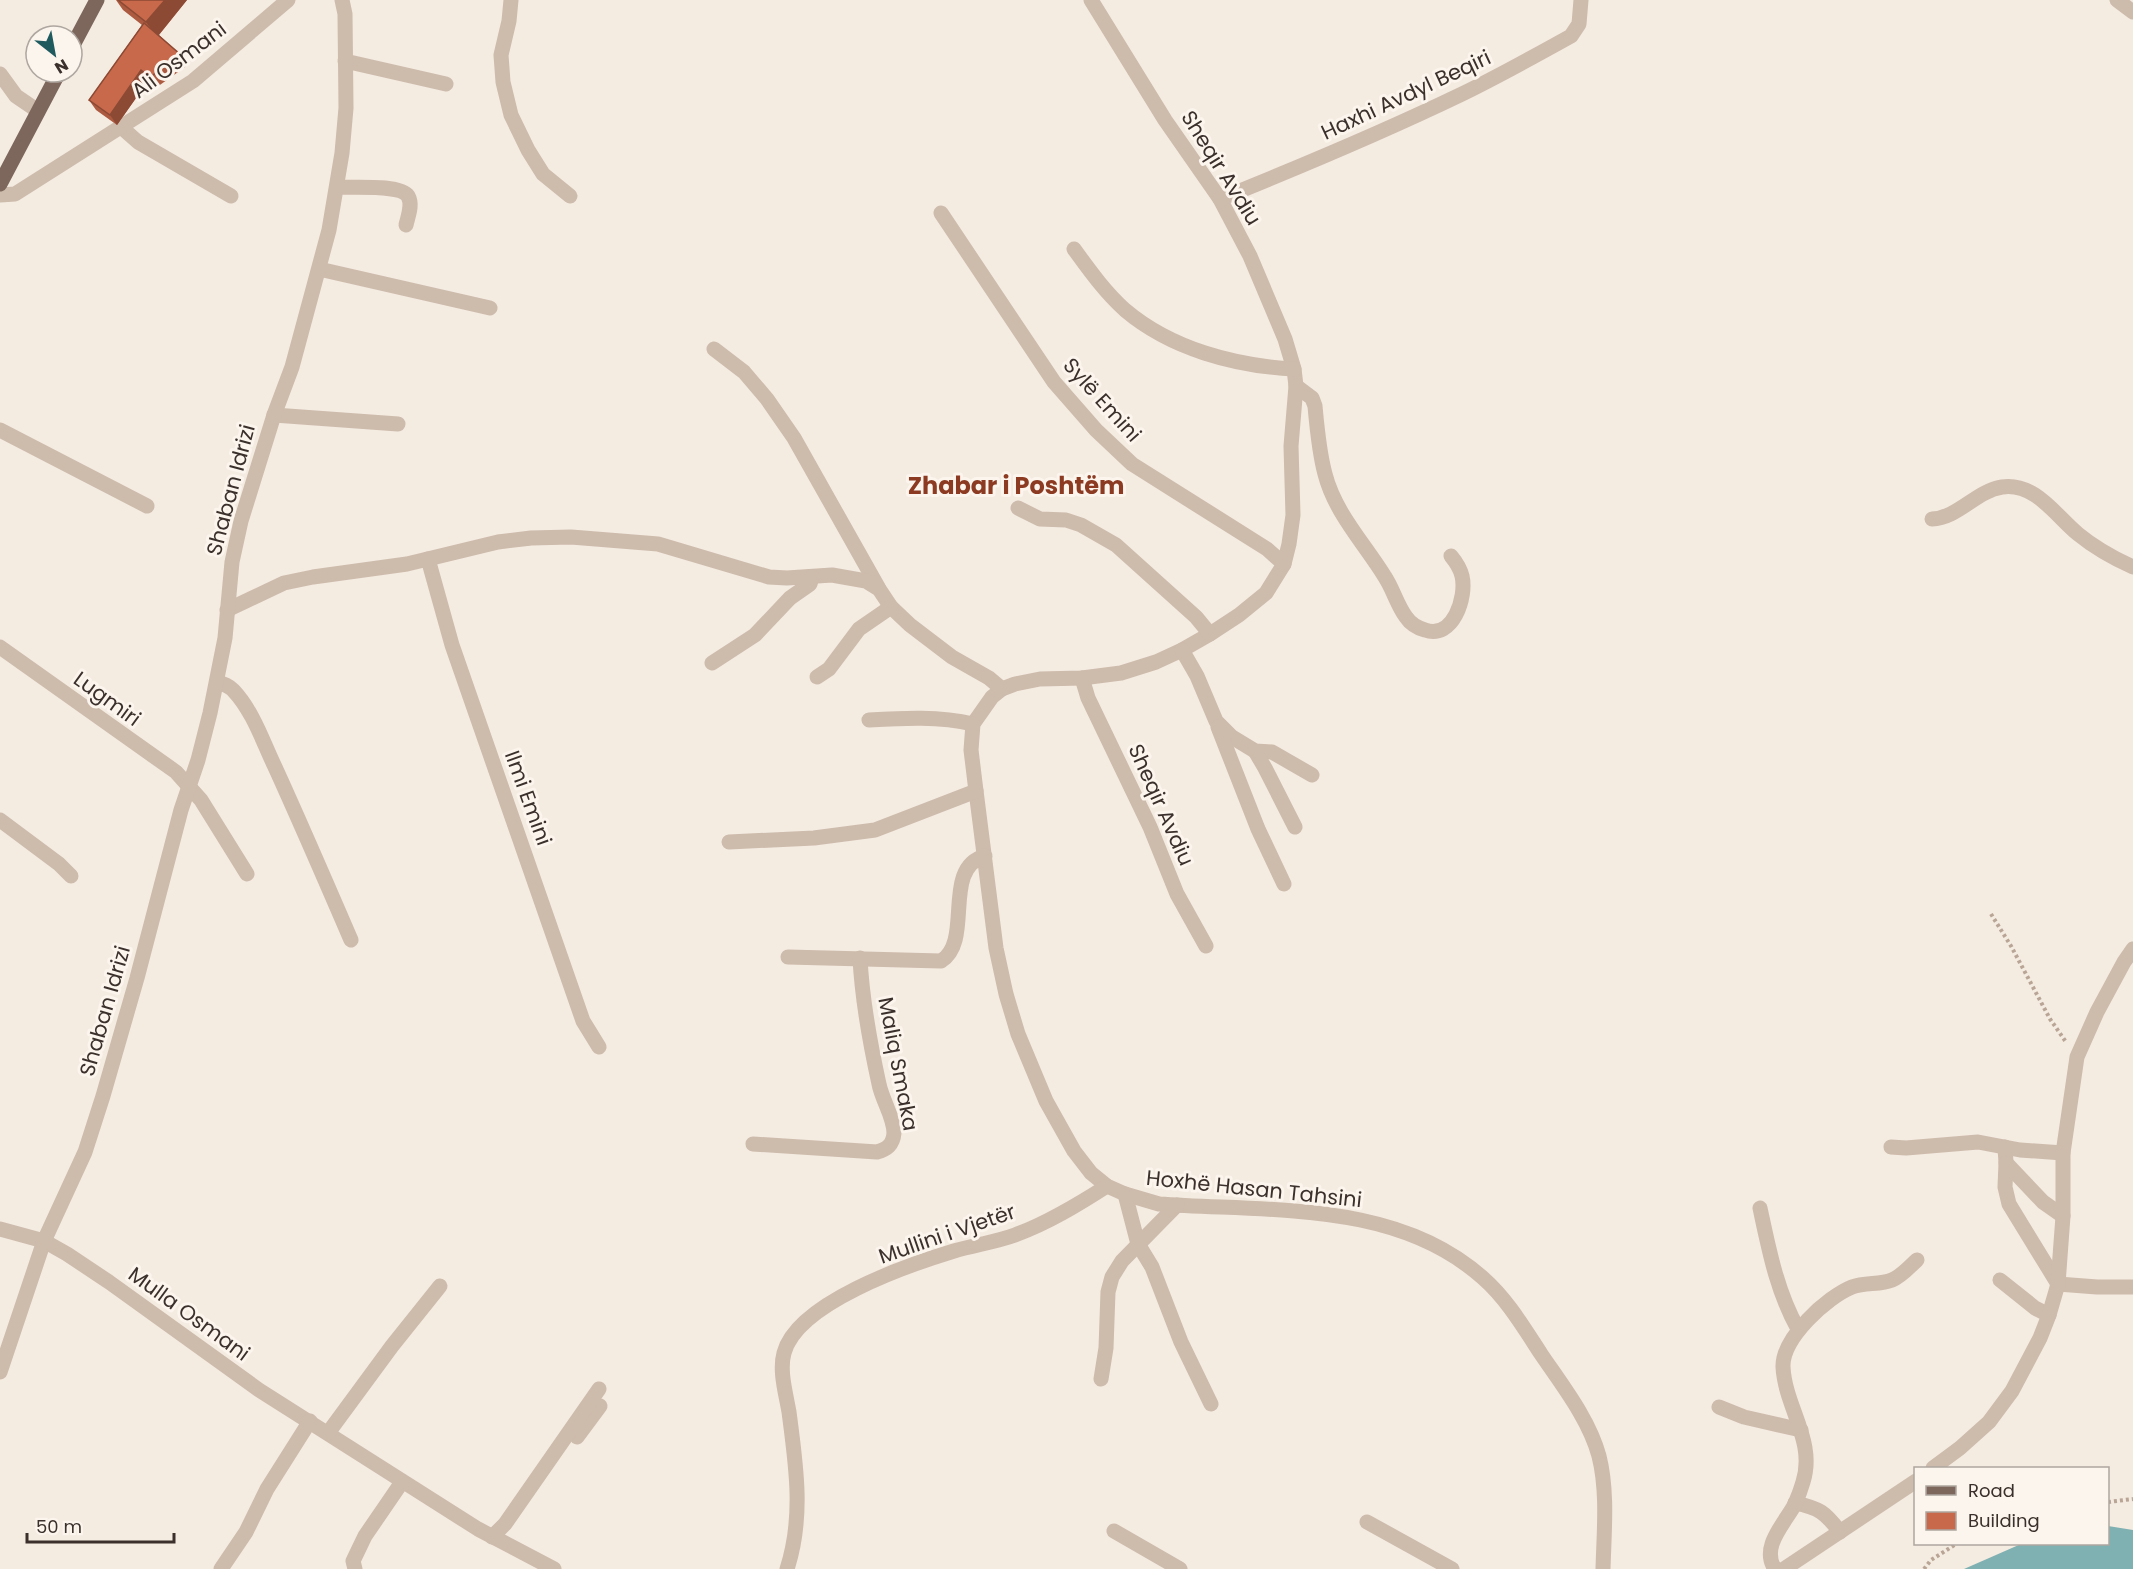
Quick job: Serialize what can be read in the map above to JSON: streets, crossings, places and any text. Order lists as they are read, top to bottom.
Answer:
{
  "streets": {
    "street": [
      "Ali Osmani",
      "Haxhi Avdyl Beqiri",
      "Sheqir Avdiu",
      "Sylë Emini",
      "Shaban Idrizi",
      "Lugmiri",
      "Ilmi Emini",
      "Maliq Smaka",
      "Hoxhë Hasan Tahsini",
      "Mullini i Vjetër",
      "Mulla Osmani"
    ]
  },
  "crossings": [
    ["Haxhi Avdyl Beqiri", "Sheqir Avdiu"],
    ["Sheqir Avdiu", "Sylë Emini"],
    ["Shaban Idrizi", "Lugmiri"],
    ["Shaban Idrizi", "Mulla Osmani"],
    ["Hoxhë Hasan Tahsini", "Mullini i Vjetër"]
  ],
  "districts": ["Zhabar i Poshtëm"],
  "legend": ["Road", "Building"],
  "scale_bar": "50 m",
  "north": "bottom right"
}
